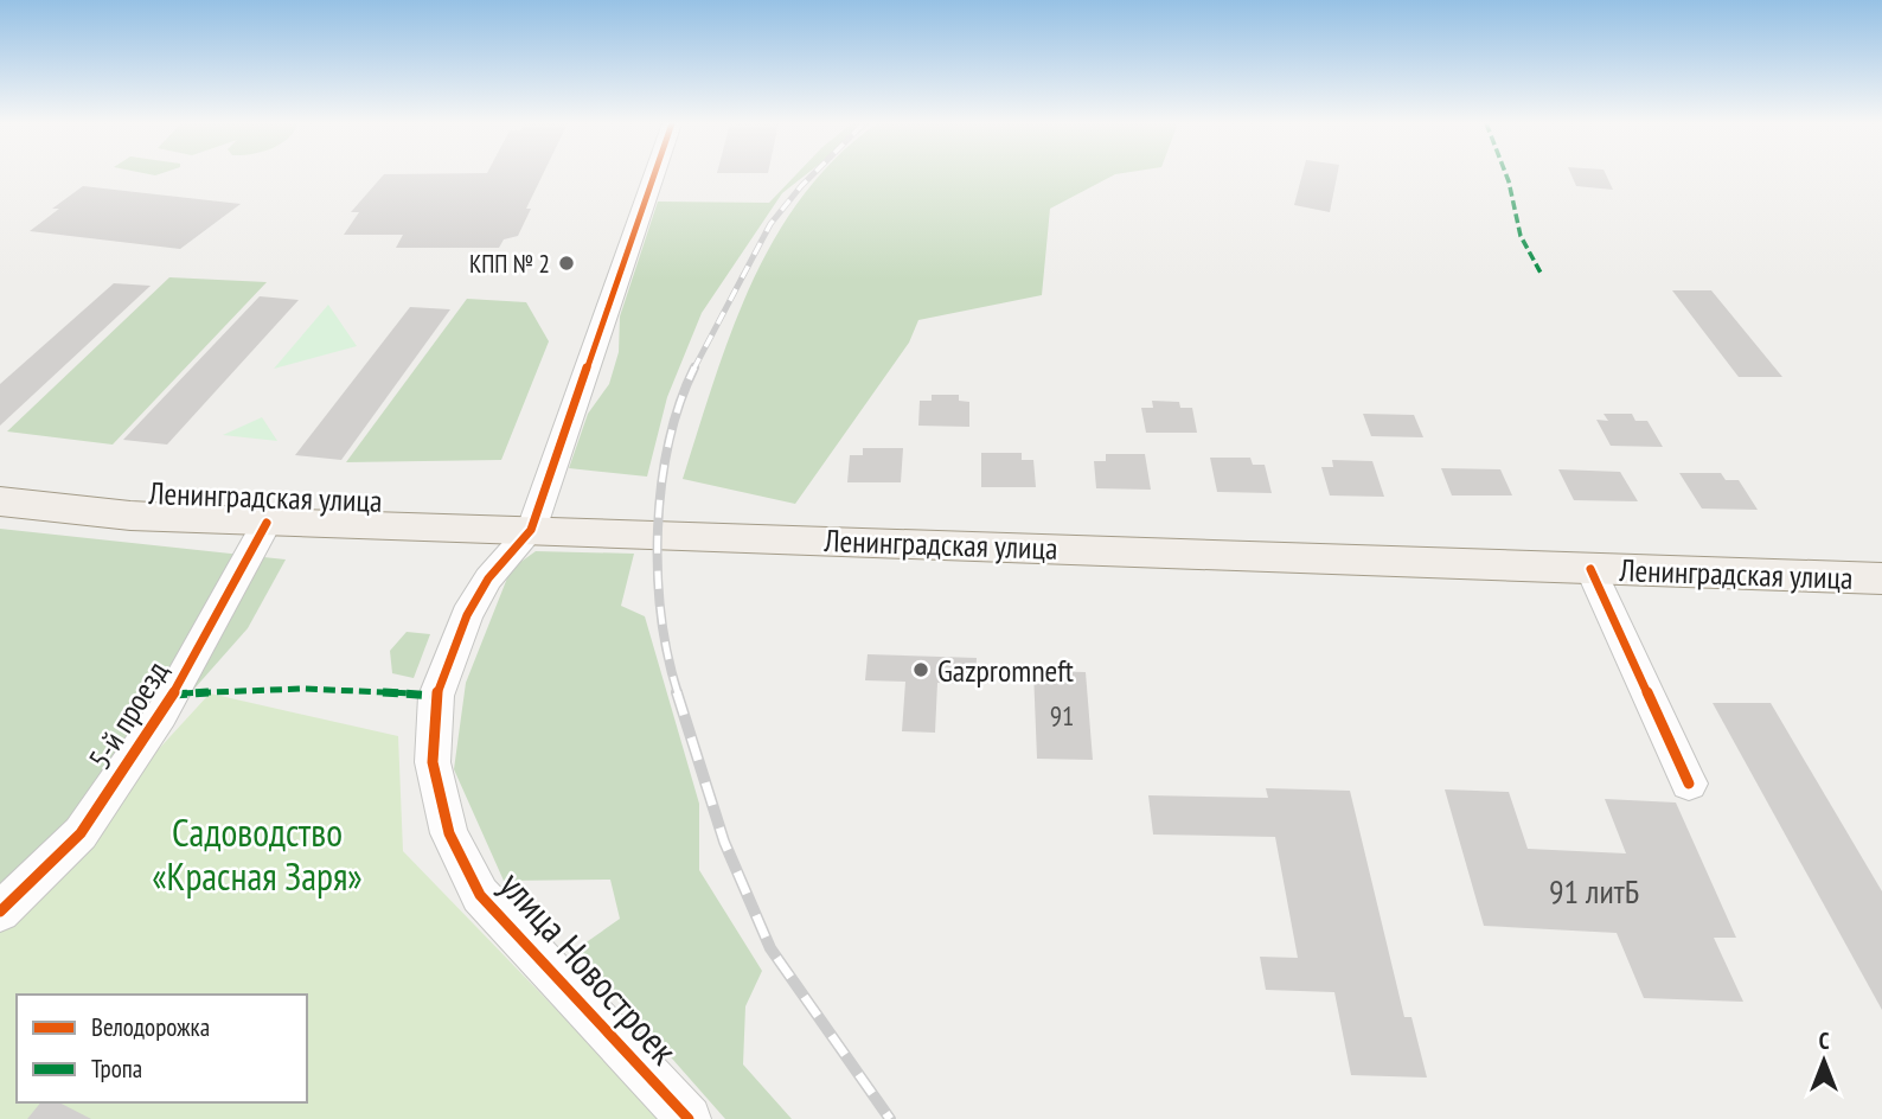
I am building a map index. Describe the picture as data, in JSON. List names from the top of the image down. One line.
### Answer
{"streets":{"main road":["Ленинградская улица"],"street":["5-й проезд","улица Новостроек"]},"crossings":[["Ленинградская улица","5-й проезд"],["Ленинградская улица","улица Новостроек"]],"parks":["Садоводство «Красная Заря»"],"places":["КПП № 2","Gazpromneft"],"house_numbers":["91","91 литБ"],"legend":["Велодорожка","Тропа"],"north":"top"}
